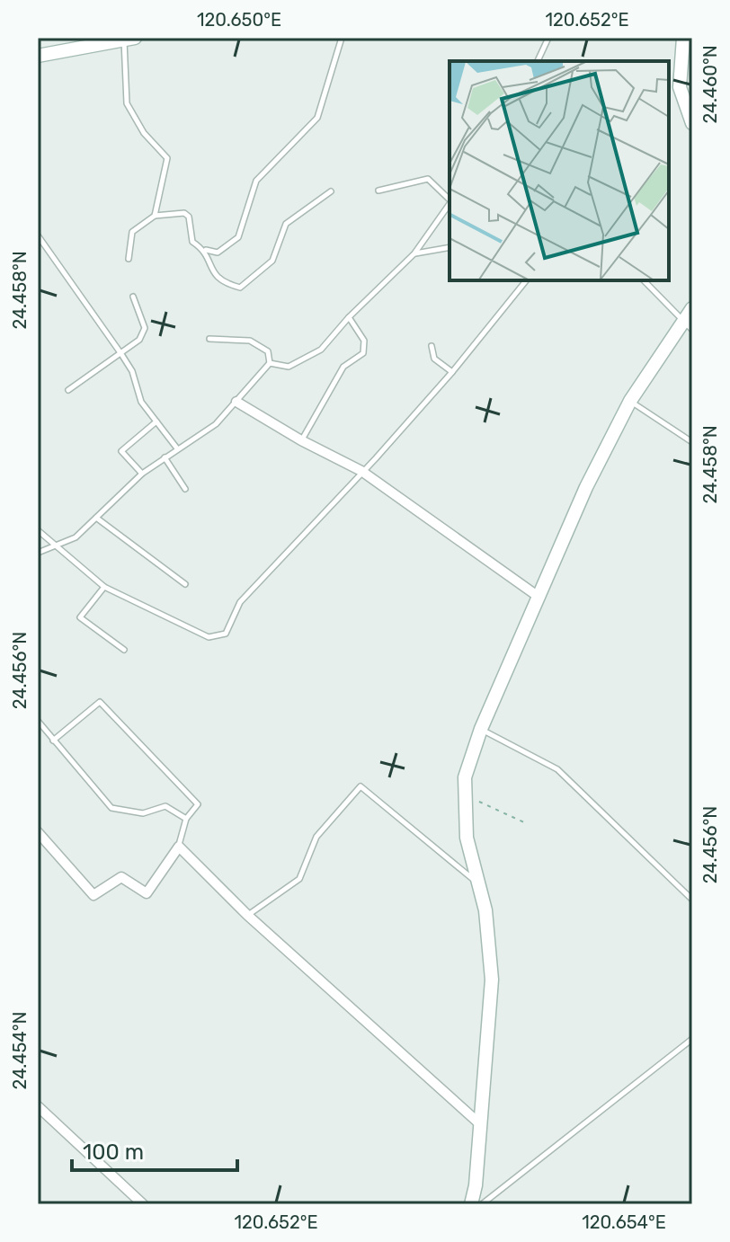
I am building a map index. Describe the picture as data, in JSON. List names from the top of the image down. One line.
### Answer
{"scale_bar":"100 m","coordinates":["120.650°E","120.652°E","24.460°N","24.458°N","24.456°N","24.454°N","120.654°E"]}
